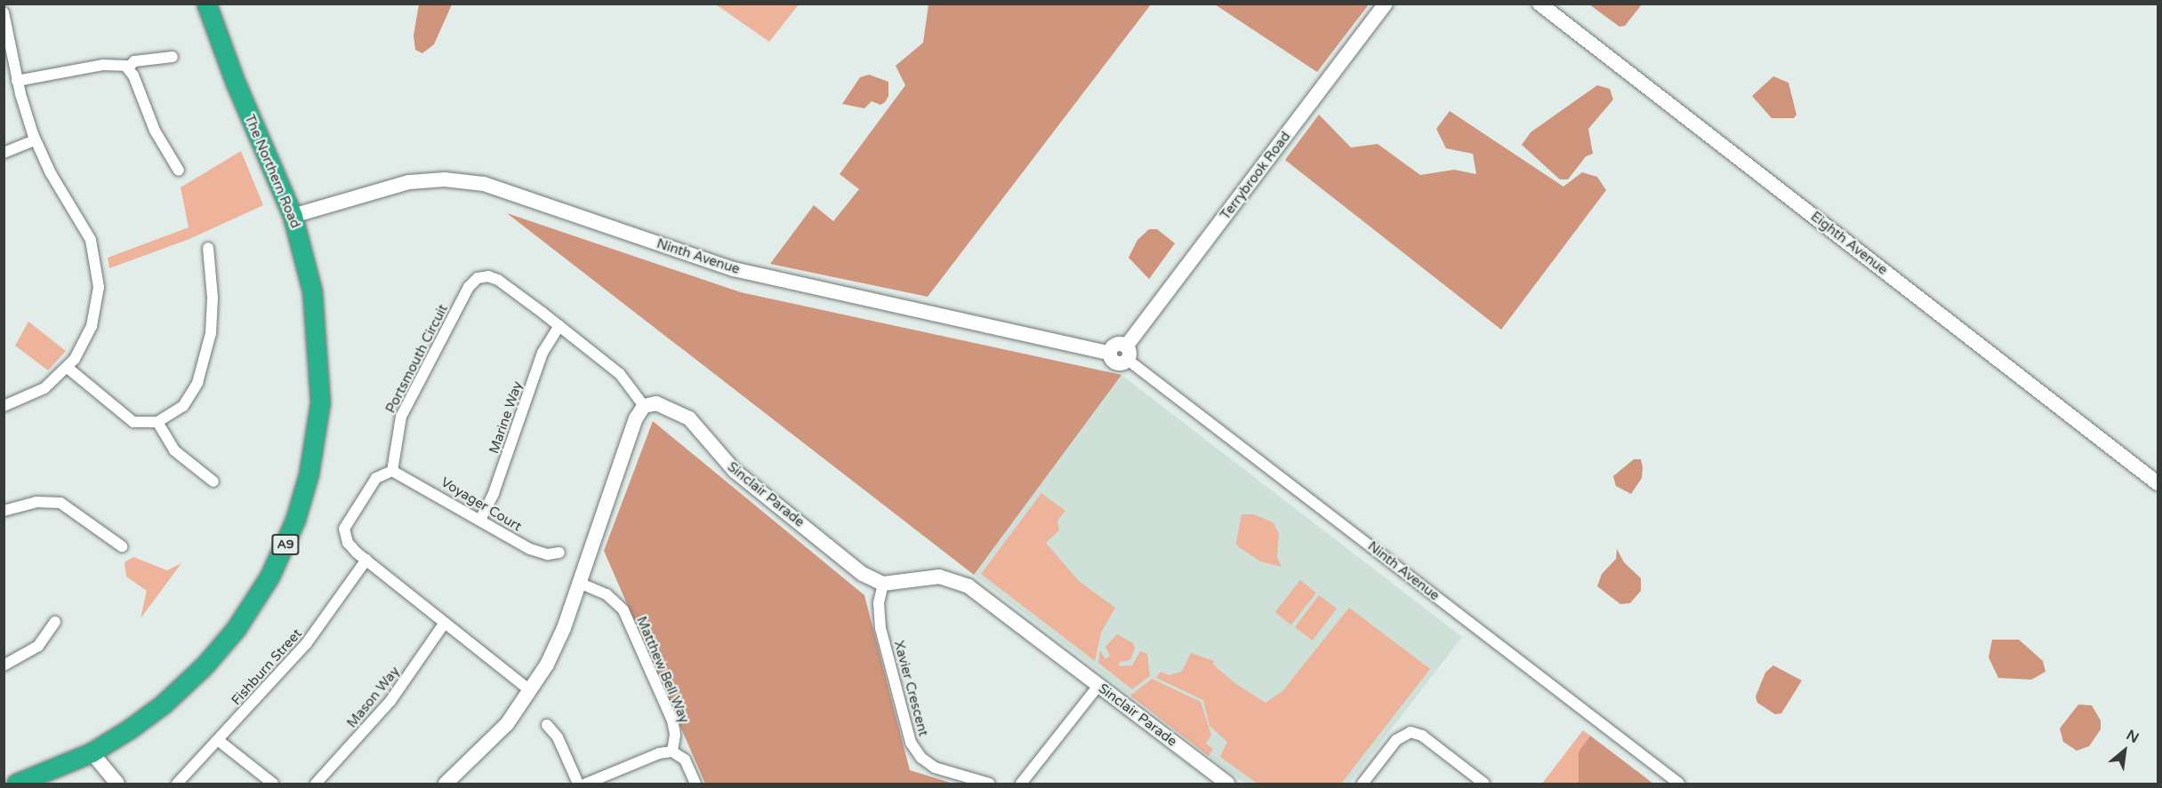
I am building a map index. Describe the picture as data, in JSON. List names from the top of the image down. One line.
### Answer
{"streets":{"highway":["The Northern Road","A9"],"main road":["Terrybrook Road","Eighth Avenue","Ninth Avenue","Sinclair Parade"],"street":["Portsmouth Circuit","Marine Way","Voyager Court","Fishburn Street","Matthew Bell Way","Xavier Crescent","Mason Way"]},"crossings":[["The Northern Road","Ninth Avenue"],["Terrybrook Road","Ninth Avenue"],["Portsmouth Circuit","Marine Way"],["Portsmouth Circuit","Sinclair Parade"],["Portsmouth Circuit","Voyager Court"],["Marine Way","Voyager Court"],["Sinclair Parade","Xavier Crescent"]],"north":"top right"}
